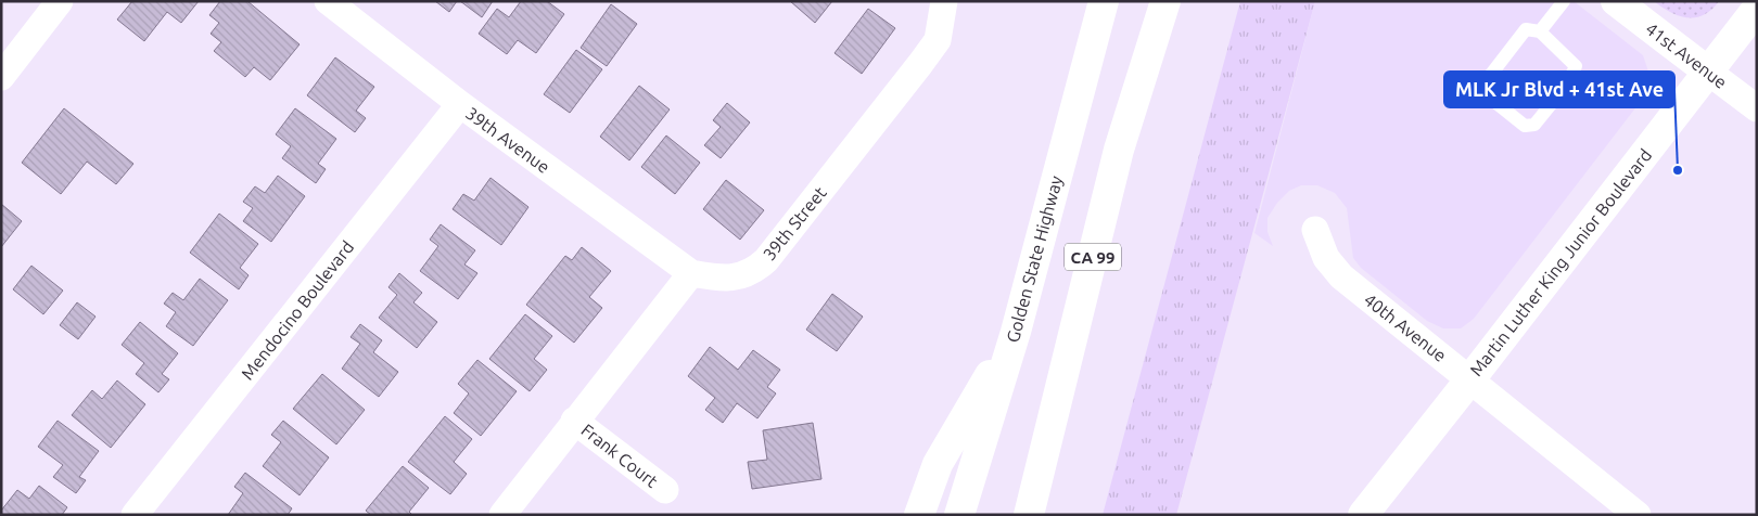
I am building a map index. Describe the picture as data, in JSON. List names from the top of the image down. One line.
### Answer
{"streets":{"main road":["41st Avenue","CA 99","Golden State Highway","Martin Luther King Junior Boulevard"],"street":["39th Avenue","39th Street","Mendocino Boulevard","40th Avenue","Frank Court"]},"crossings":[["41st Avenue","Martin Luther King Junior Boulevard"],["39th Avenue","39th Street"],["39th Avenue","Mendocino Boulevard"],["Martin Luther King Junior Boulevard","40th Avenue"]],"places":["MLK Jr Blvd + 41st Ave"]}
